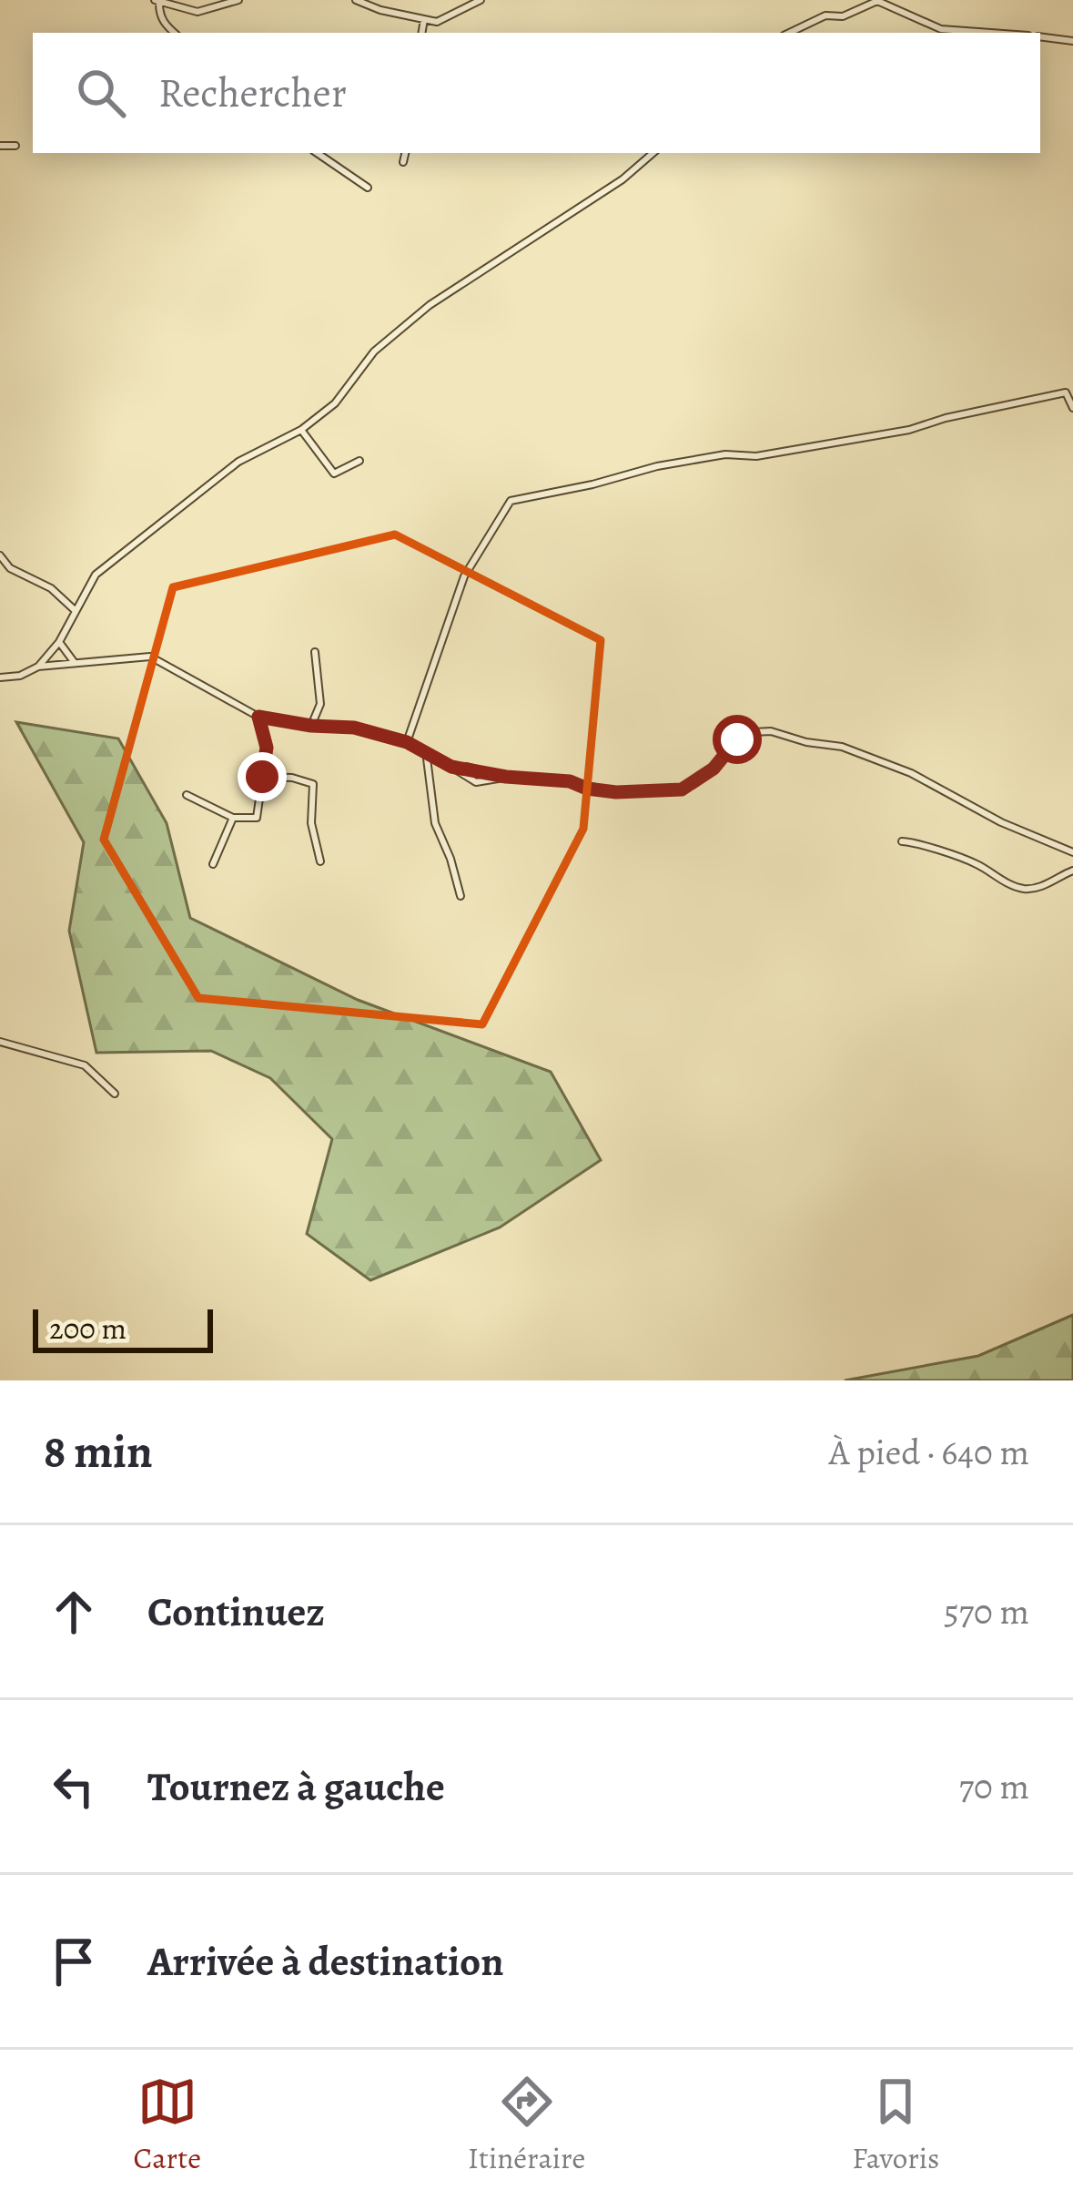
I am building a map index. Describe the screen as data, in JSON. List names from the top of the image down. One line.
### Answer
{"scale_bar":"200 m","page":{"search":"Rechercher","scale":"200 m","heading":["8 min","À pied · 640 m"],"list":[["Continuez","570 m"],["Tournez à gauche","70 m"],"Arrivée à destination"],"nav":["Carte","Itinéraire","Favoris"]}}
